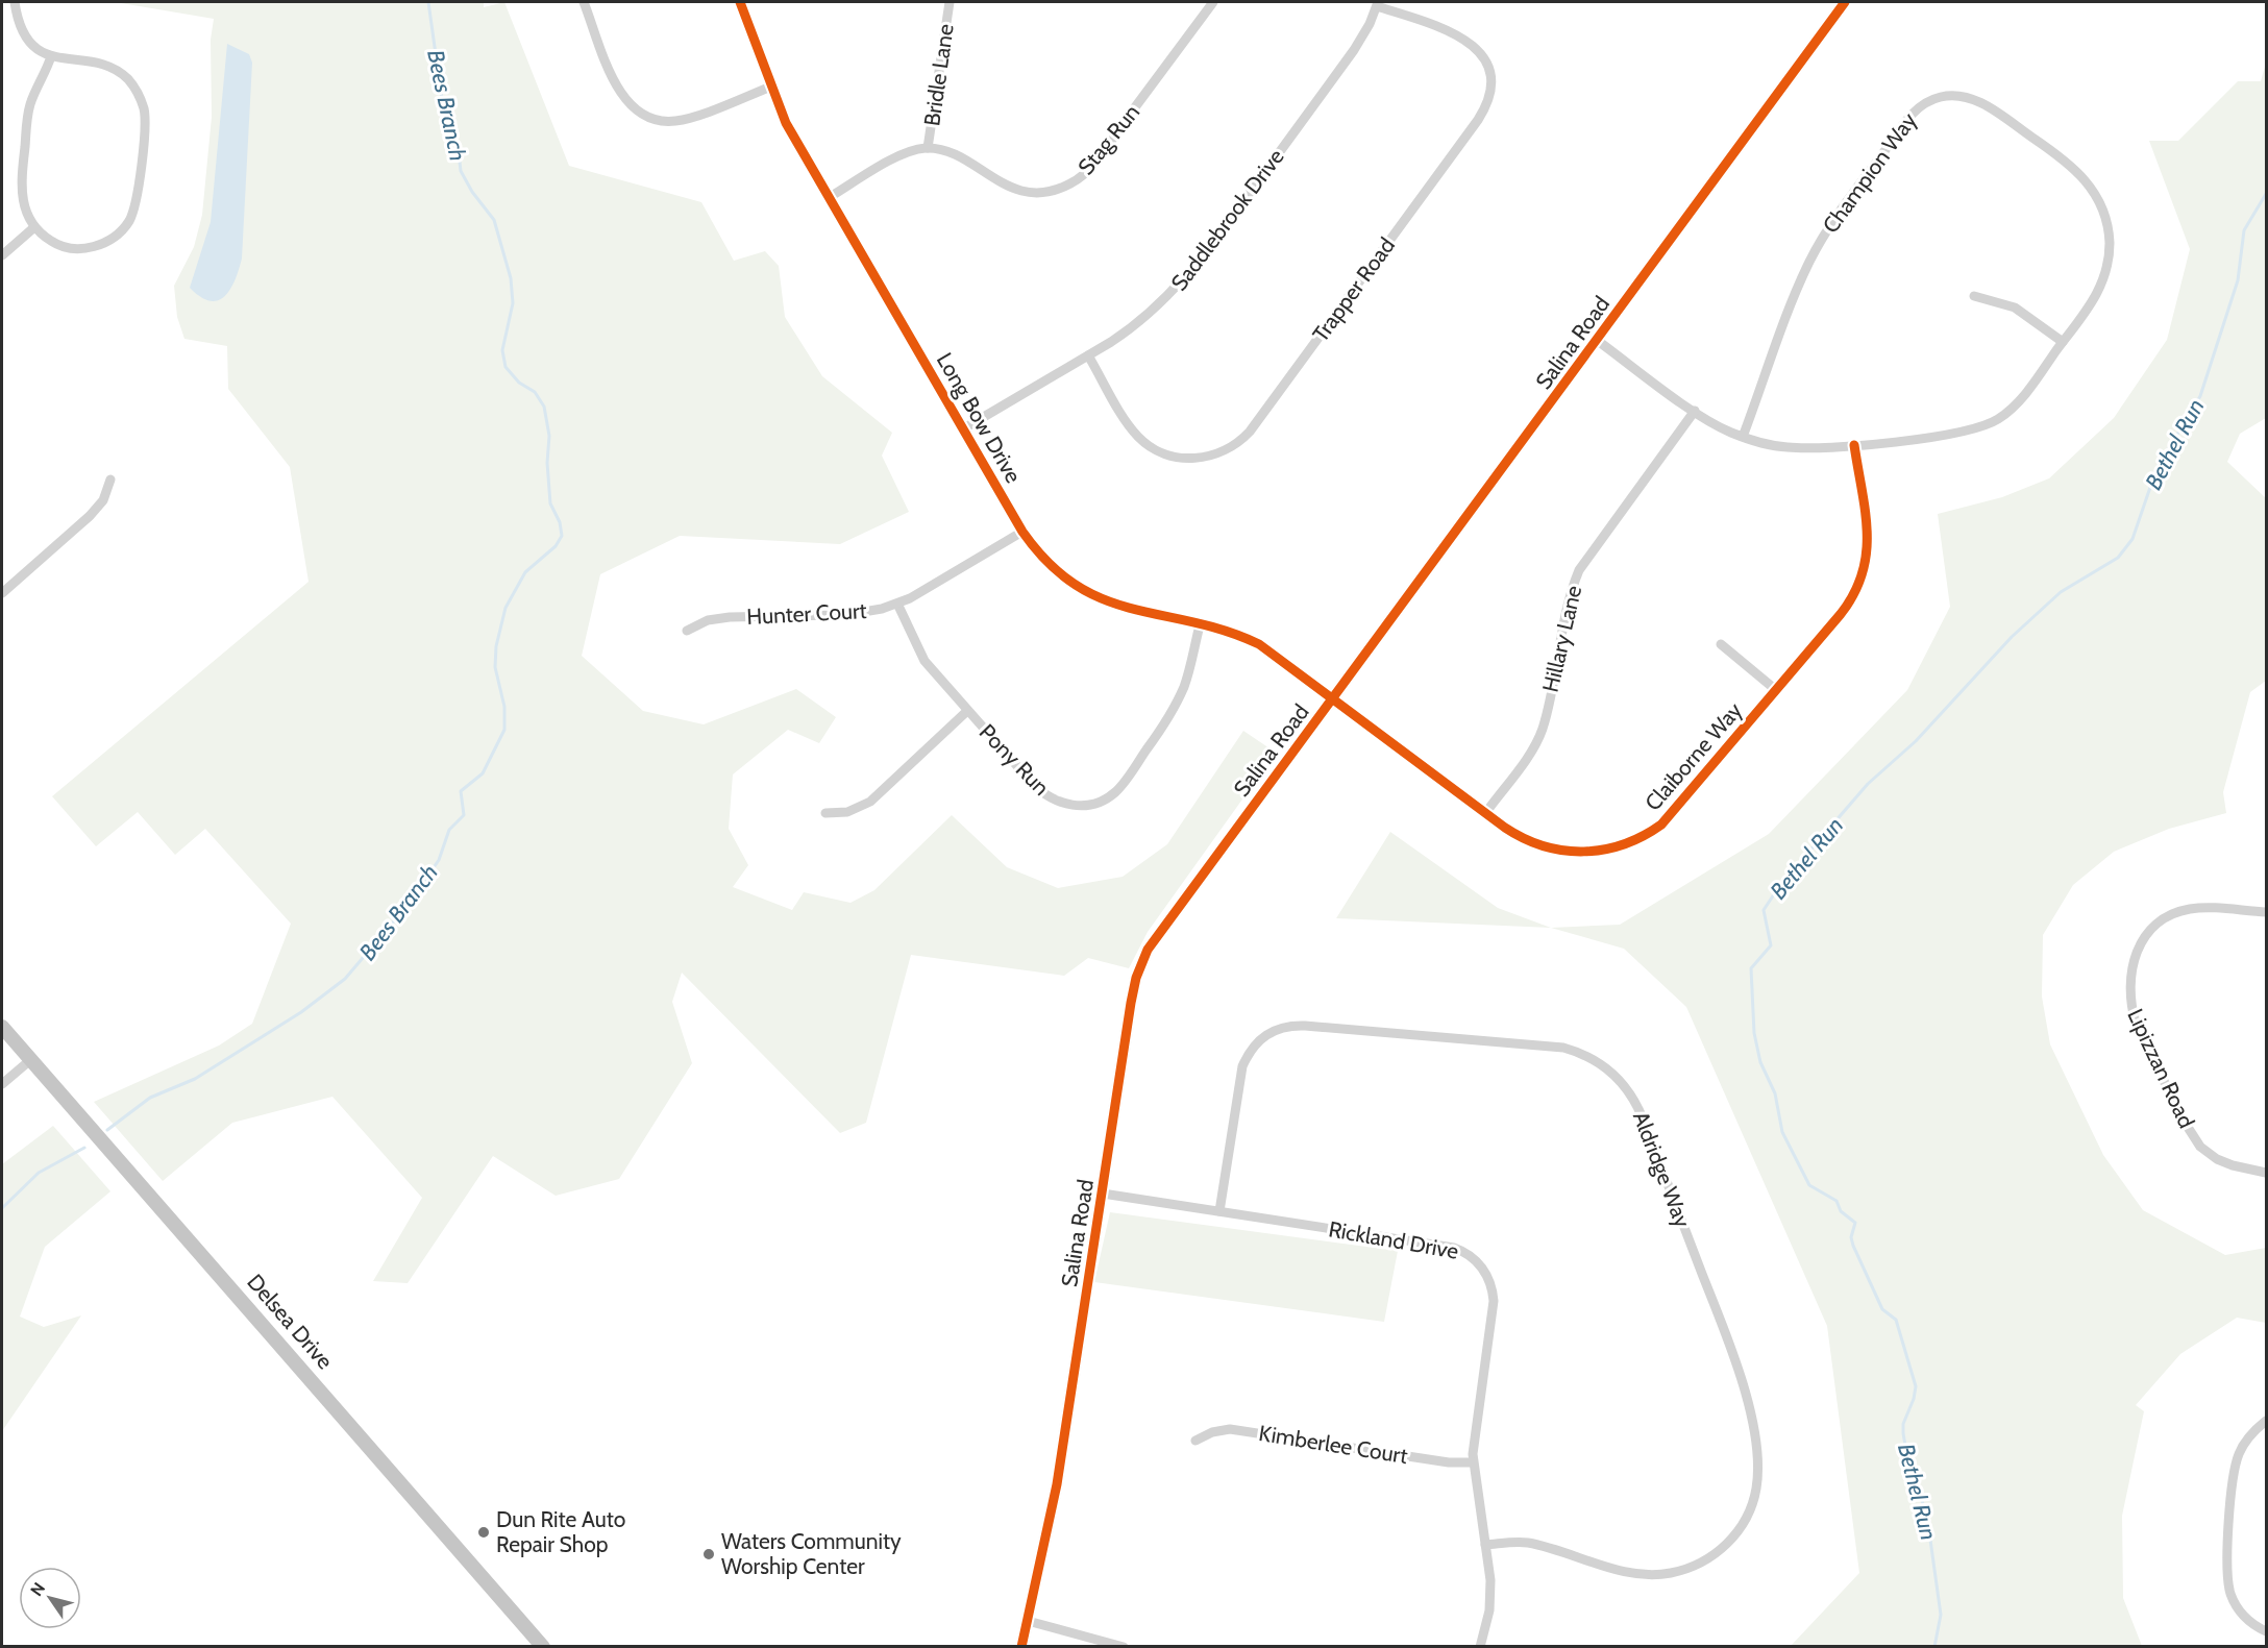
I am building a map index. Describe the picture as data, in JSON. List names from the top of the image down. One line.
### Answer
{"streets":{"main road":["Delsea Drive"],"street":["Bridle Lane","Stag Run","Champion Way","Saddlebrook Drive","Trapper Road","Salina Road","Long Bow Drive","Hunter Court","Hillary Lane","Claiborne Way","Pony Run","Lipizzan Road","Aldridge Way","Rickland Drive","Kimberlee Court"]},"crossings":[["Bridle Lane","Stag Run"],["Champion Way","Salina Road"],["Champion Way","Hillary Lane"],["Champion Way","Claiborne Way"],["Saddlebrook Drive","Trapper Road"],["Saddlebrook Drive","Long Bow Drive"],["Salina Road","Long Bow Drive"],["Salina Road","Claiborne Way"],["Salina Road","Rickland Drive"],["Long Bow Drive","Hunter Court"],["Long Bow Drive","Claiborne Way"],["Long Bow Drive","Pony Run"],["Hunter Court","Pony Run"],["Hillary Lane","Claiborne Way"],["Aldridge Way","Rickland Drive"],["Rickland Drive","Kimberlee Court"]],"water":["Bees Branch","Bethel Run"],"places":["Dun Rite Auto Repair Shop","Waters Community Worship Center"],"north":"top left"}
